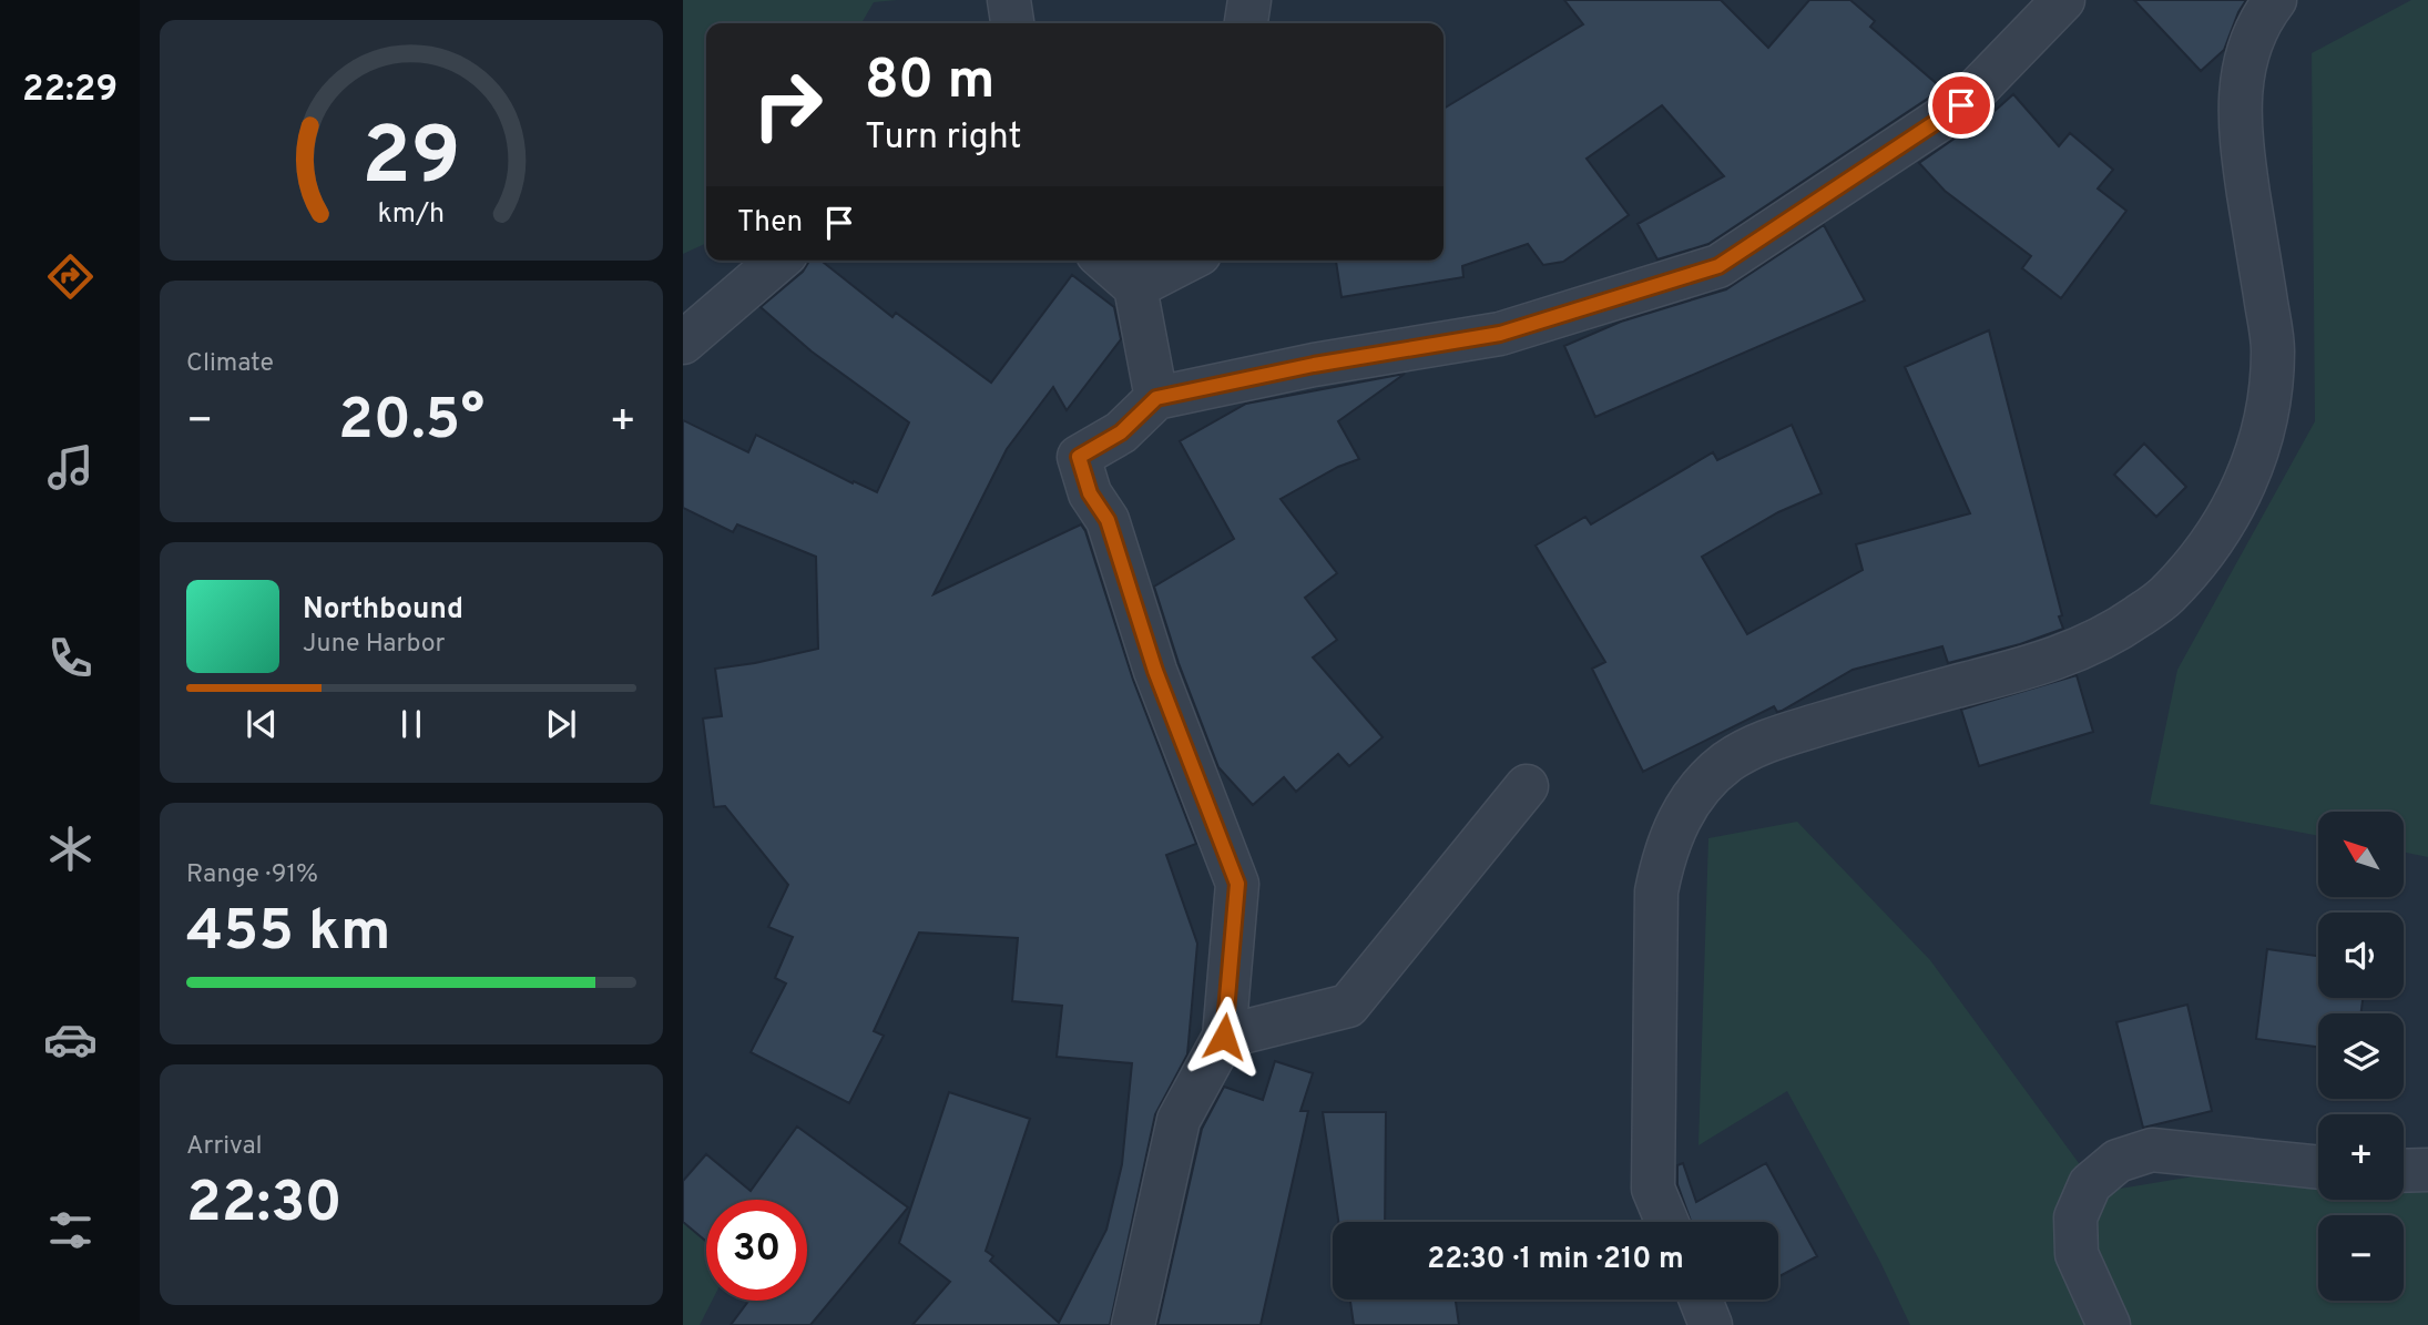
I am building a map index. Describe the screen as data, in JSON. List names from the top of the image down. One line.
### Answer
{"north":"top left","page":{"tabs":"22:29","turn":["80 m","Turn right"],"then":"Then","tile":["Climate",["Range · 91%","455 km"],["Arrival","22:30"]],"heat":["−","20.5°","+"],"song":["Northbound","June Harbor"],"map_buttons":["+","−"],"limit":"30","trip":"22:30 · 1 min · 210 m","gauge":["29","km/h"]}}
